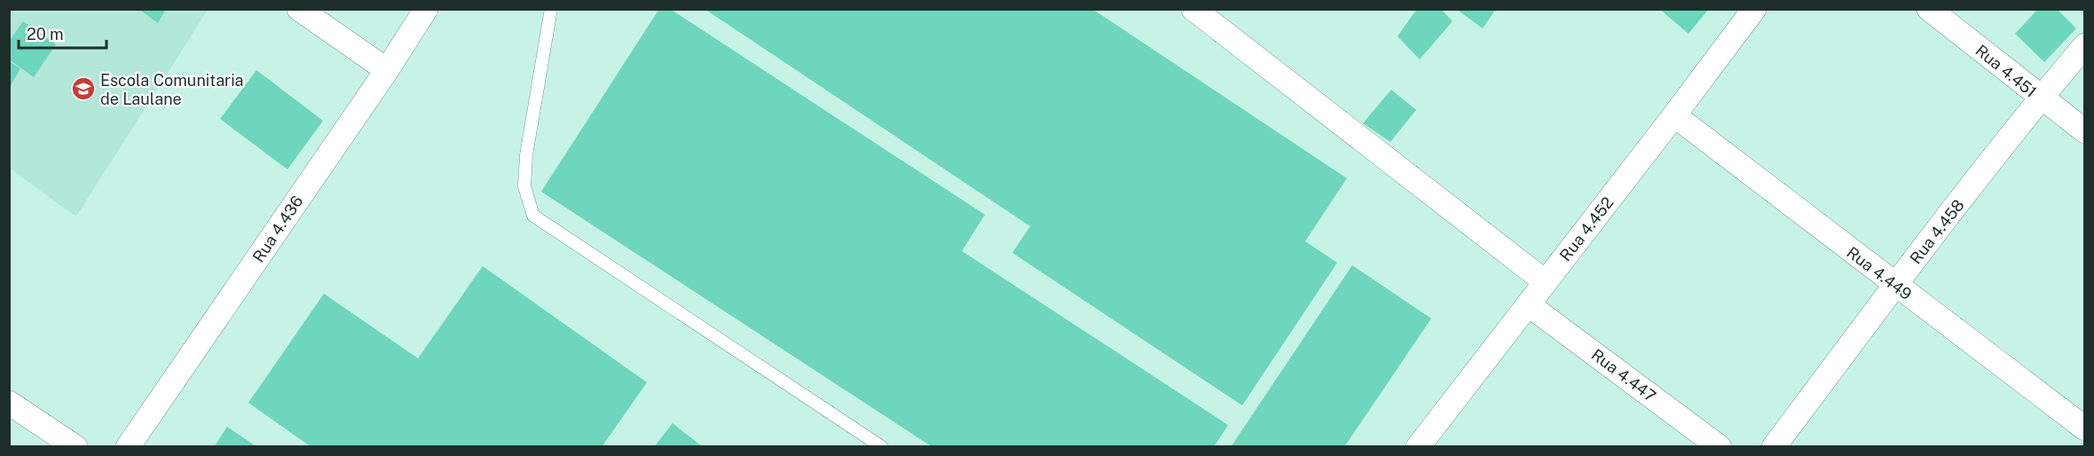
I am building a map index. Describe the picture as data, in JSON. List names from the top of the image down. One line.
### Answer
{"streets":{"street":["Rua 4.451","Rua 4.436","Rua 4.452","Rua 4.458","Rua 4.449","Rua 4.447"]},"crossings":[["Rua 4.451","Rua 4.458"],["Rua 4.452","Rua 4.449"],["Rua 4.452","Rua 4.447"],["Rua 4.458","Rua 4.449"]],"places":{"school or university":["Escola Comunitaria de Laulane"]},"scale_bar":"20 m"}
